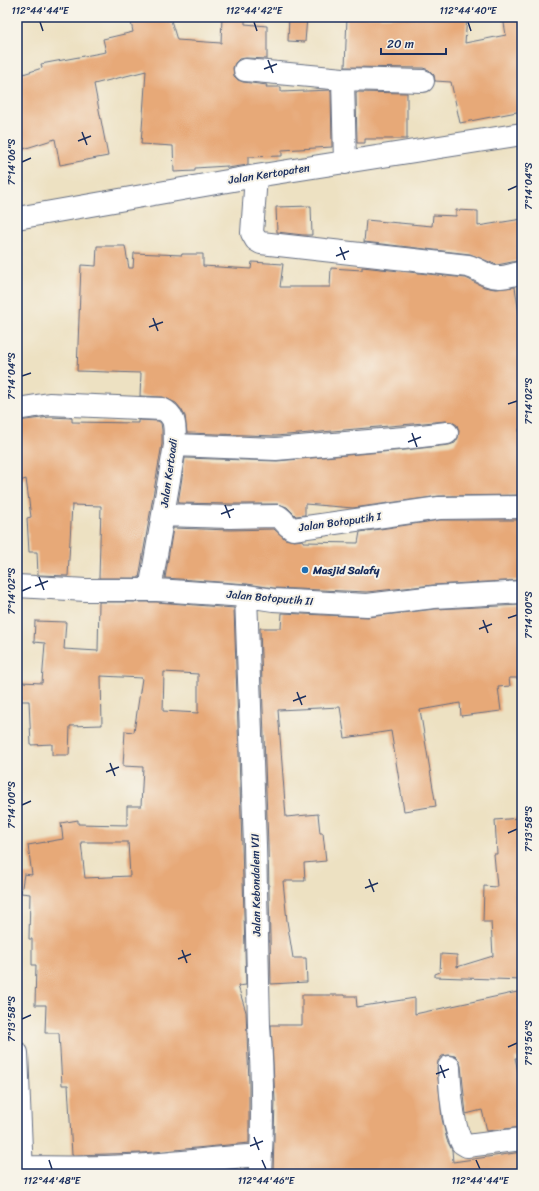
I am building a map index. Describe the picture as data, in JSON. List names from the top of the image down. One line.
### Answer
{"streets":{"street":["Jalan Kertopaten","Jalan Kertoadi","Jalan Botoputih I","Jalan Botoputih II","Jalan Kebondalem VII"]},"crossings":[["Jalan Kertoadi","Jalan Botoputih I"],["Jalan Kertoadi","Jalan Botoputih II"],["Jalan Botoputih II","Jalan Kebondalem VII"]],"places":["Masjid Salafy"],"scale_bar":"20 m","coordinates":["112°44'44\"E","112°44'42\"E","112°44'40\"E","7°14'06\"S","7°14'04\"S","7°14'02\"S","7°14'00\"S","7°13'58\"S","7°13'56\"S","112°44'48\"E","112°44'46\"E"]}
